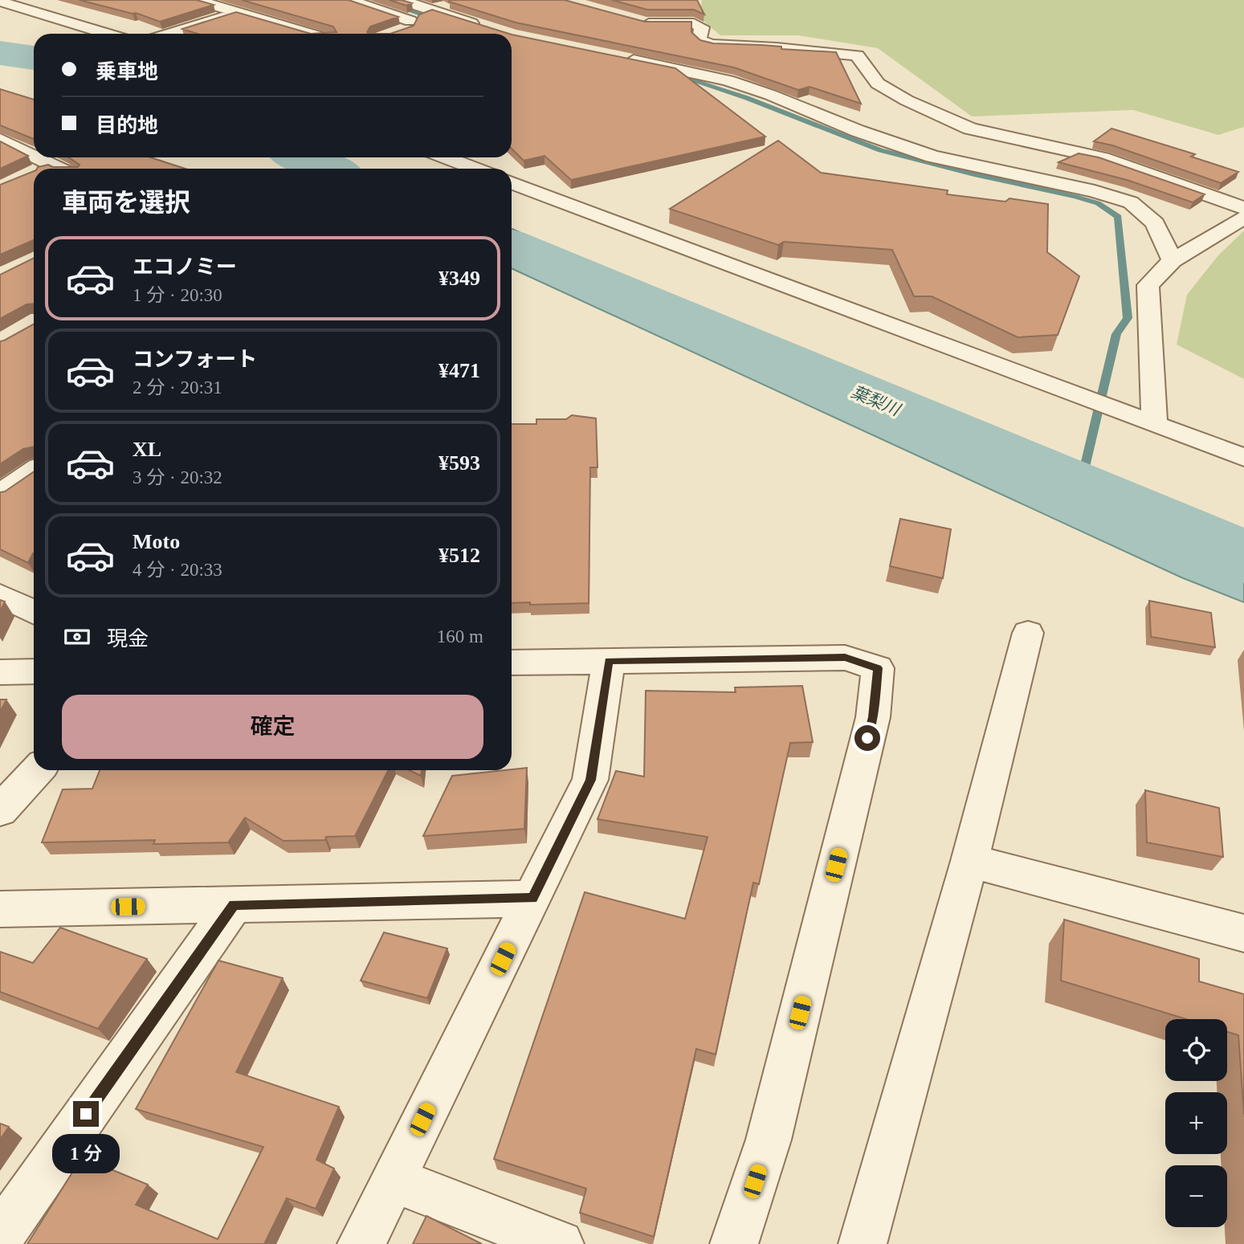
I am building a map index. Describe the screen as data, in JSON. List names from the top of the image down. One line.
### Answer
{"water":["葉梨川"],"page":{"banner":["乗車地","目的地"],"heading":"車両を選択","list":[{"name":"エコノミー","note":"1 分 · 20:30","value":"¥349"},{"name":"コンフォート","note":"2 分 · 20:31","value":"¥471"},{"name":"XL","note":"3 分 · 20:32","value":"¥593"},{"name":"Moto","note":"4 分 · 20:33","value":"¥512"}],"pay":["現金","160 m"],"buttons":"確定","map_buttons":["+","−"],"bubble":"1 分"}}
